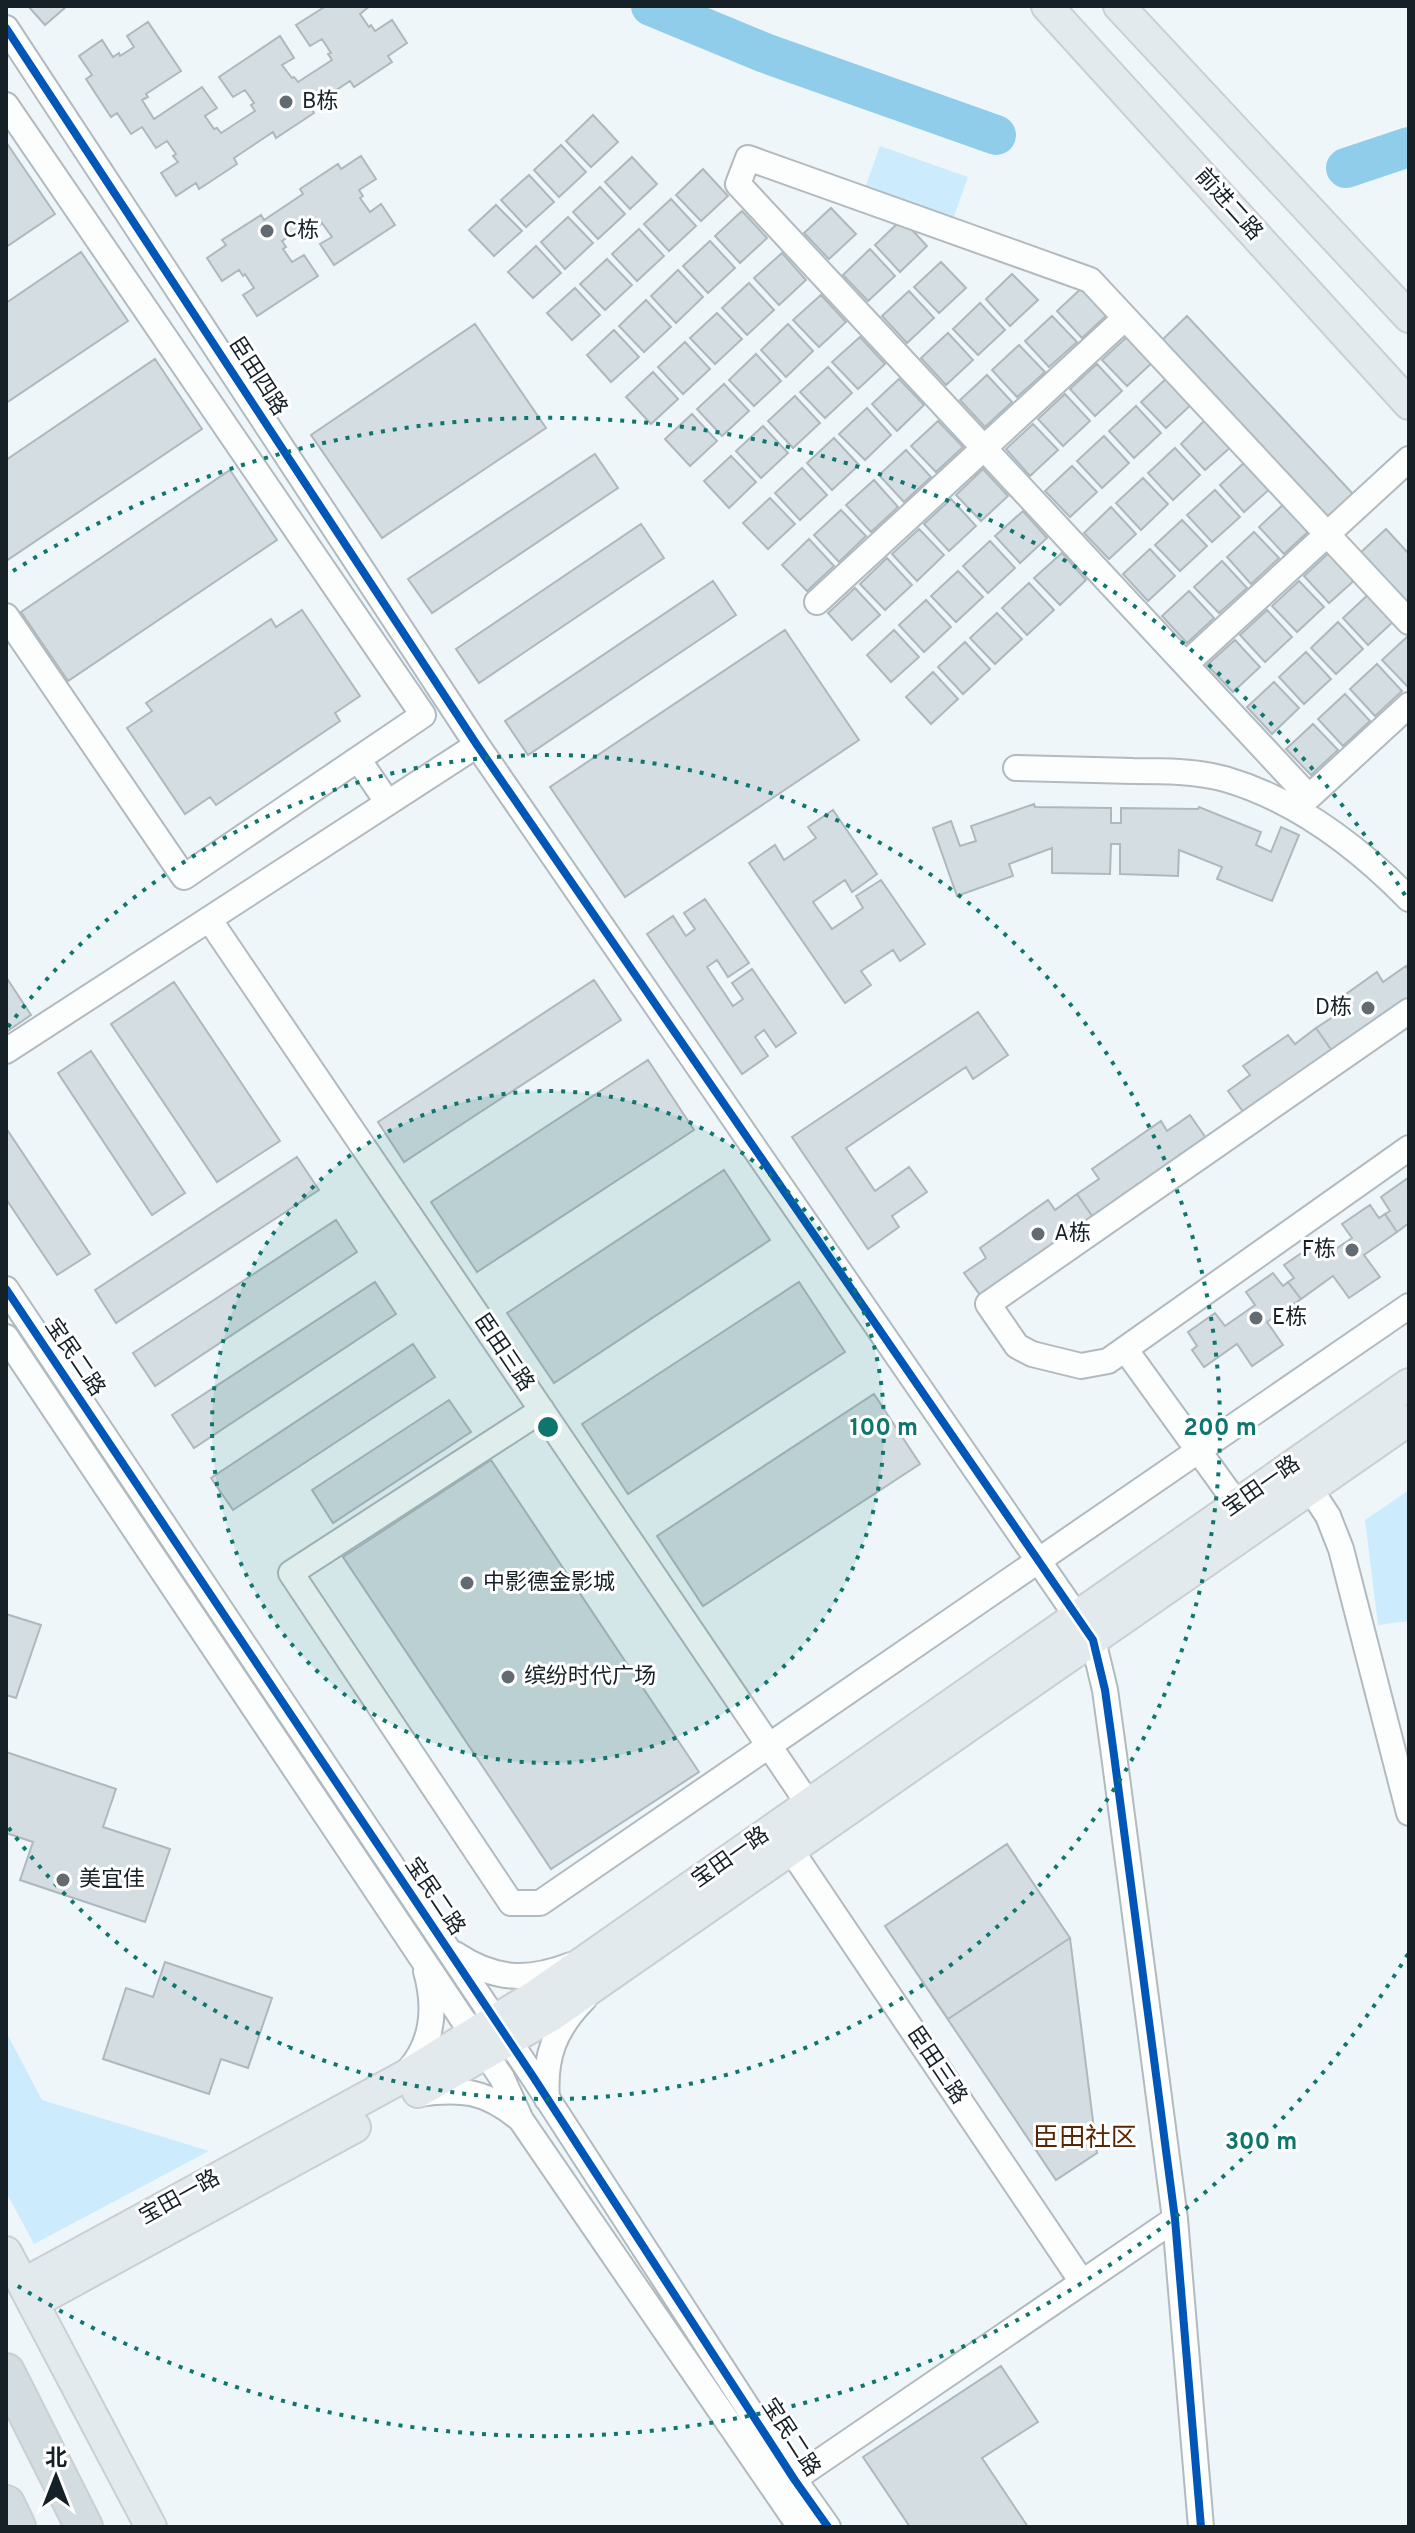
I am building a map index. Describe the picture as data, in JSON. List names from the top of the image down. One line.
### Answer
{"streets":{"main road":["前进二路","宝田一路"],"street":["臣田四路","臣田三路","宝民二路"]},"crossings":[["臣田四路","宝田一路"],["臣田三路","宝田一路"],["宝民二路","宝田一路"]],"districts":["臣田社区"],"places":["B栋","C栋","D栋","A栋","F栋","E栋","中影德金影城","缤纷时代广场","美宜佳"],"north":"top","rings":["100 m","200 m","300 m"]}
